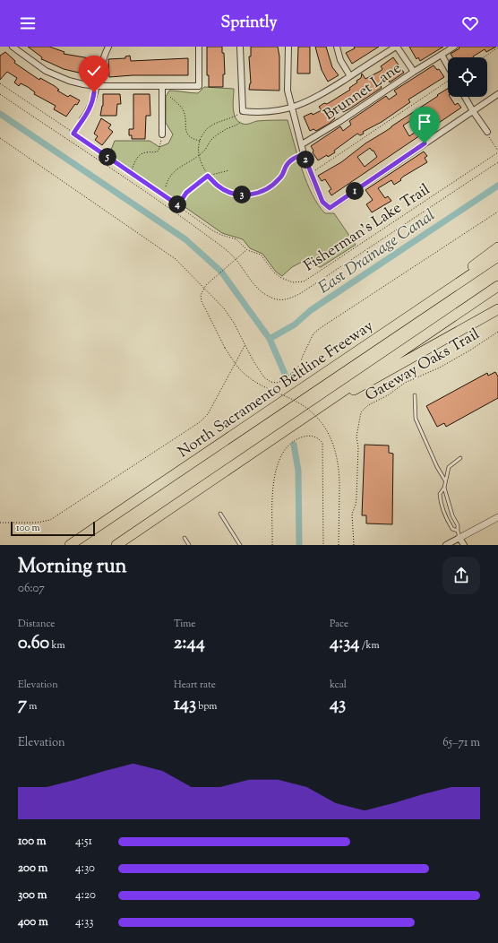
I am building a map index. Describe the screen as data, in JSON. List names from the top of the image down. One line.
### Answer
{"streets":{"highway":["North Sacramento Beltline Freeway"],"street":["Brunnet Lane"],"path":["Fisherman’s Lake Trail","Gateway Oaks Trail"]},"water":["East Drainage Canal"],"scale_bar":"100 m","page":{"header":"Sprintly","pins":["5","2","1","3","4"],"scale":"100 m","heading":["Morning run","06:07"],"stats":[["Distance","0.60 km"],["Time","2:44"],["Pace","4:34 /km"],["Elevation","7 m"],["Heart rate","143 bpm"],["kcal","43"]],"chart":["Elevation","65–71 m"],"list":[{"name":"100 m","note":"4:51"},{"name":"200 m","note":"4:30"},{"name":"300 m","note":"4:20"},{"name":"400 m","note":"4:33"}]}}
